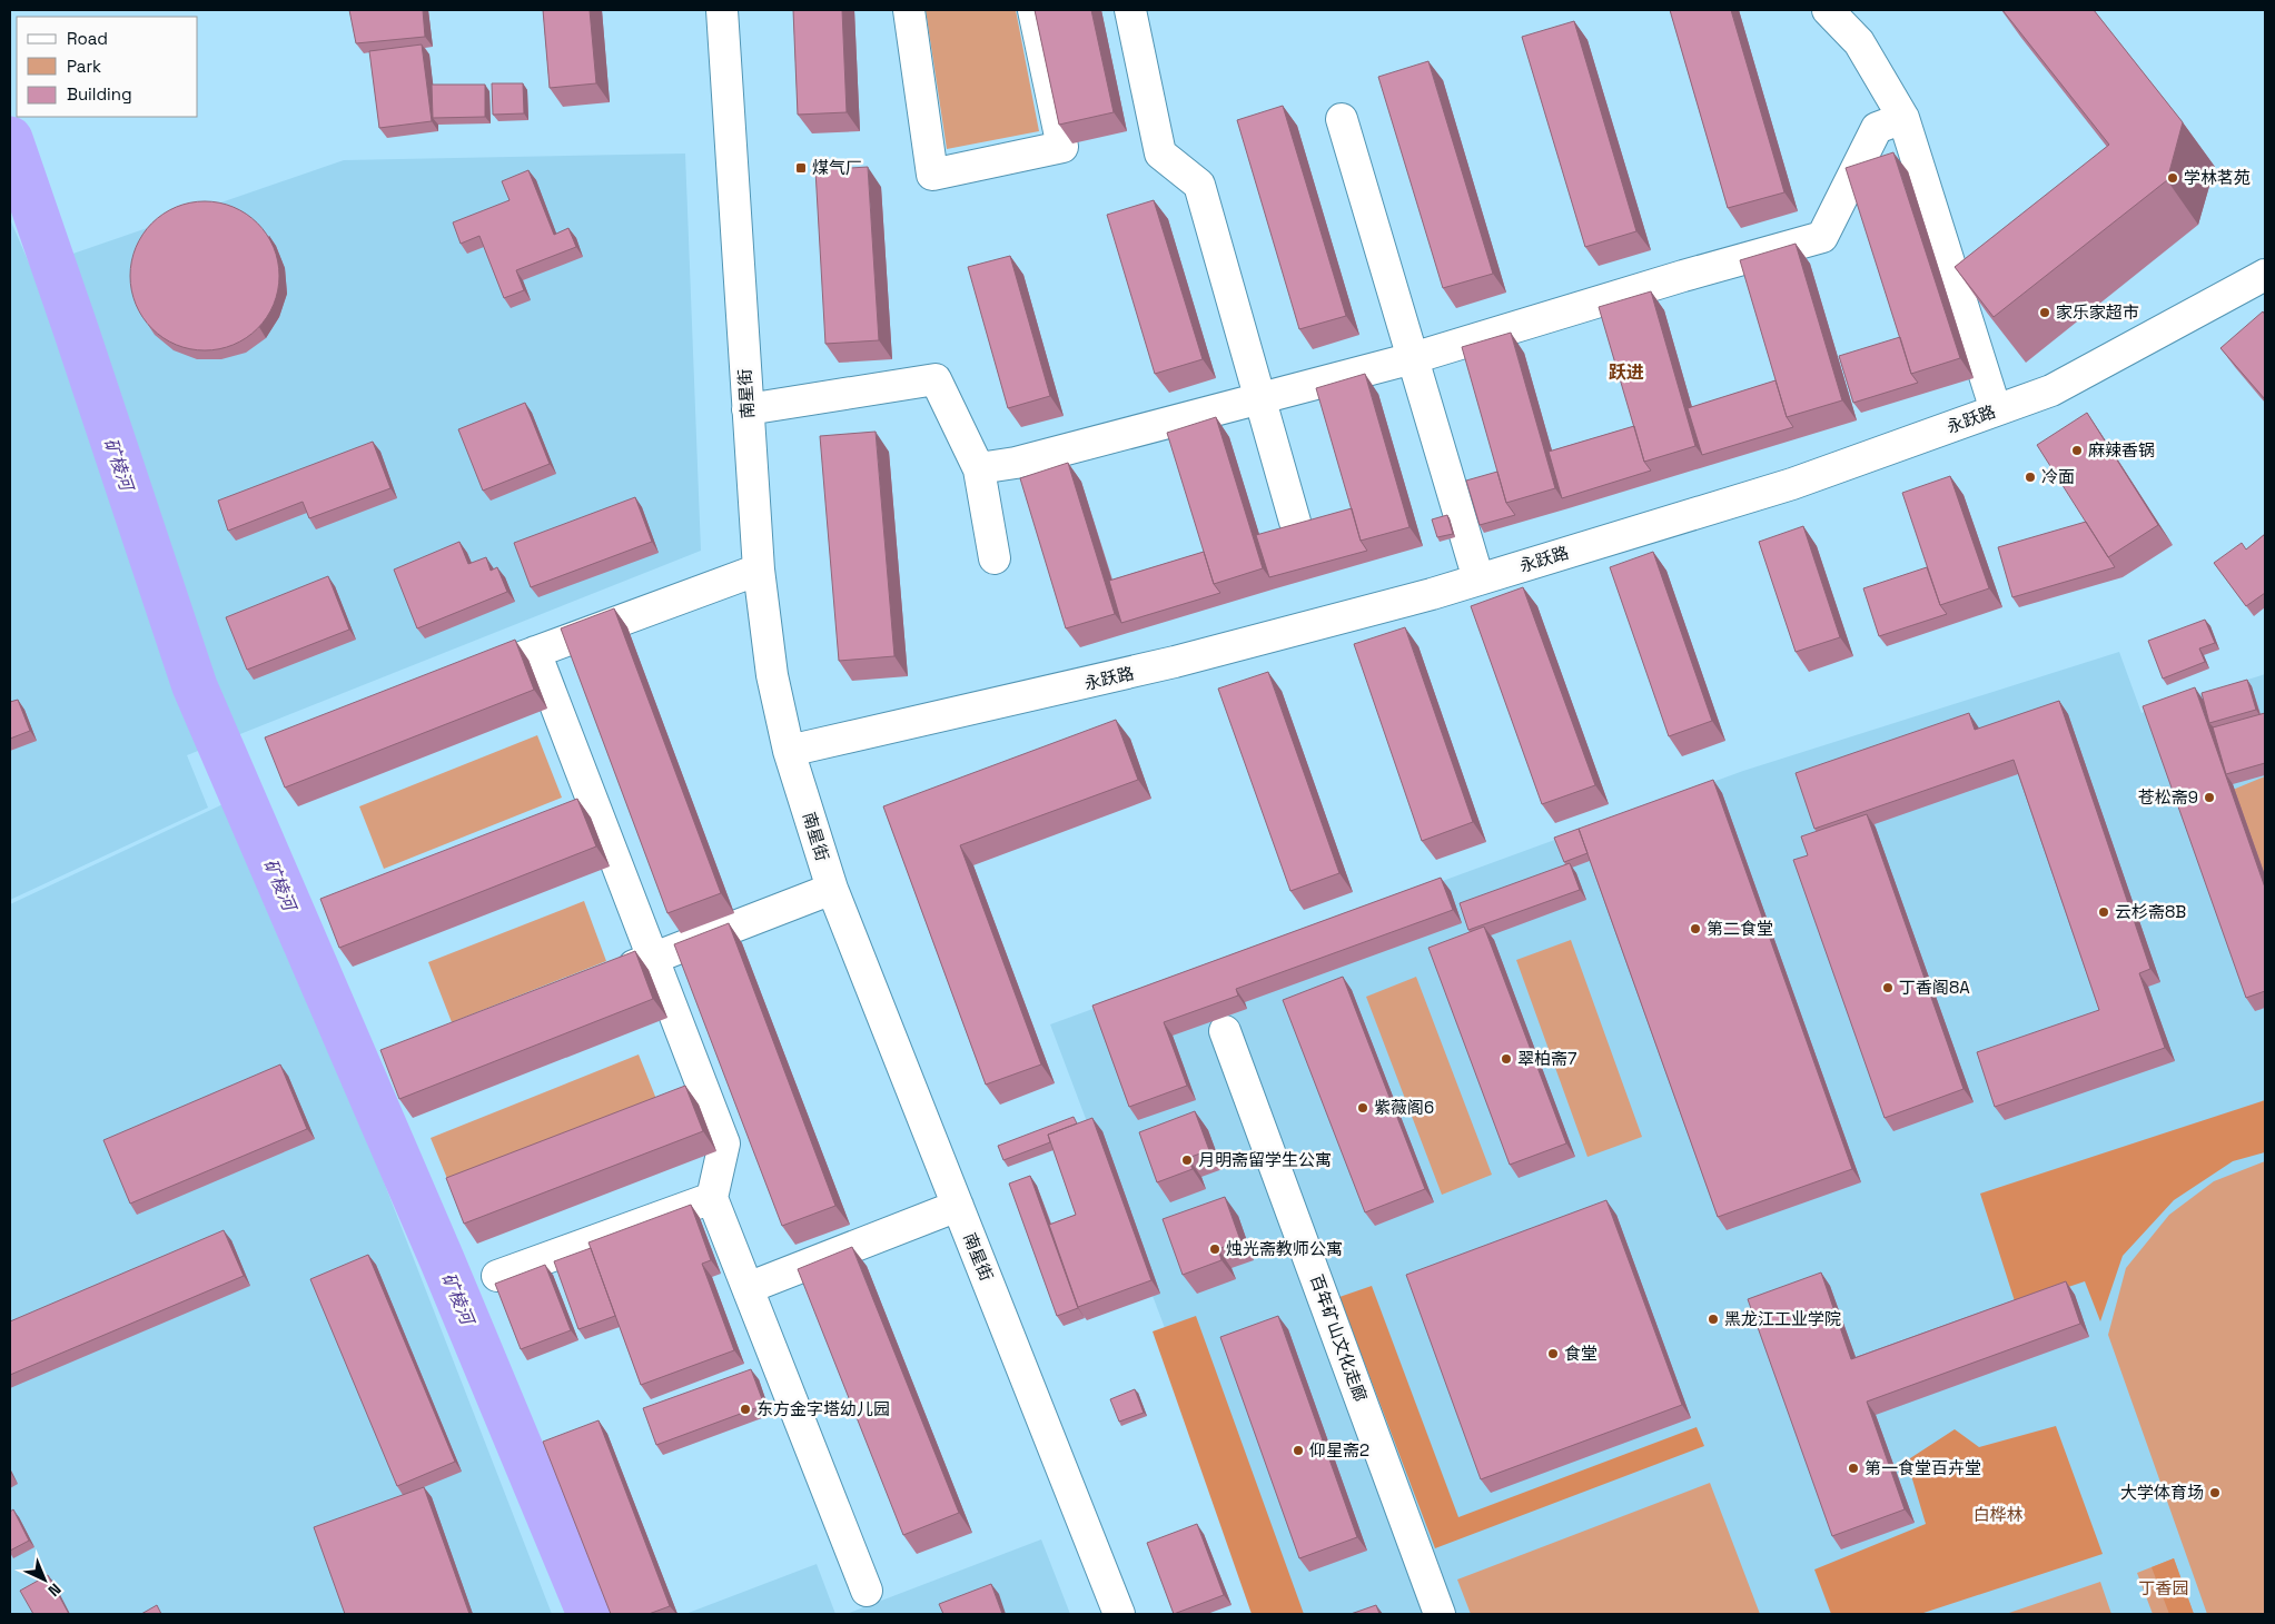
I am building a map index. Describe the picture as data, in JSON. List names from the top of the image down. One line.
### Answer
{"streets":{"street":["南星街","永跃路","百年矿山文化走廊"]},"crossings":[["南星街","永跃路"]],"districts":["跃进"],"water":["矿棱河"],"parks":["白桦林","丁香园"],"places":{"transit":["煤气厂"],"other":["学林茗苑","家乐家超市","麻辣香锅","冷面","苍松斋9","云杉斋8B","第二食堂","丁香阁8A","翠柏斋7","紫薇阁6","月明斋留学生公寓","烛光斋教师公寓","黑龙江工业学院","食堂","东方金字塔幼儿园","仰星斋2","第一食堂百卉堂","大学体育场"]},"legend":["Road","Park","Building"],"north":"bottom right"}
